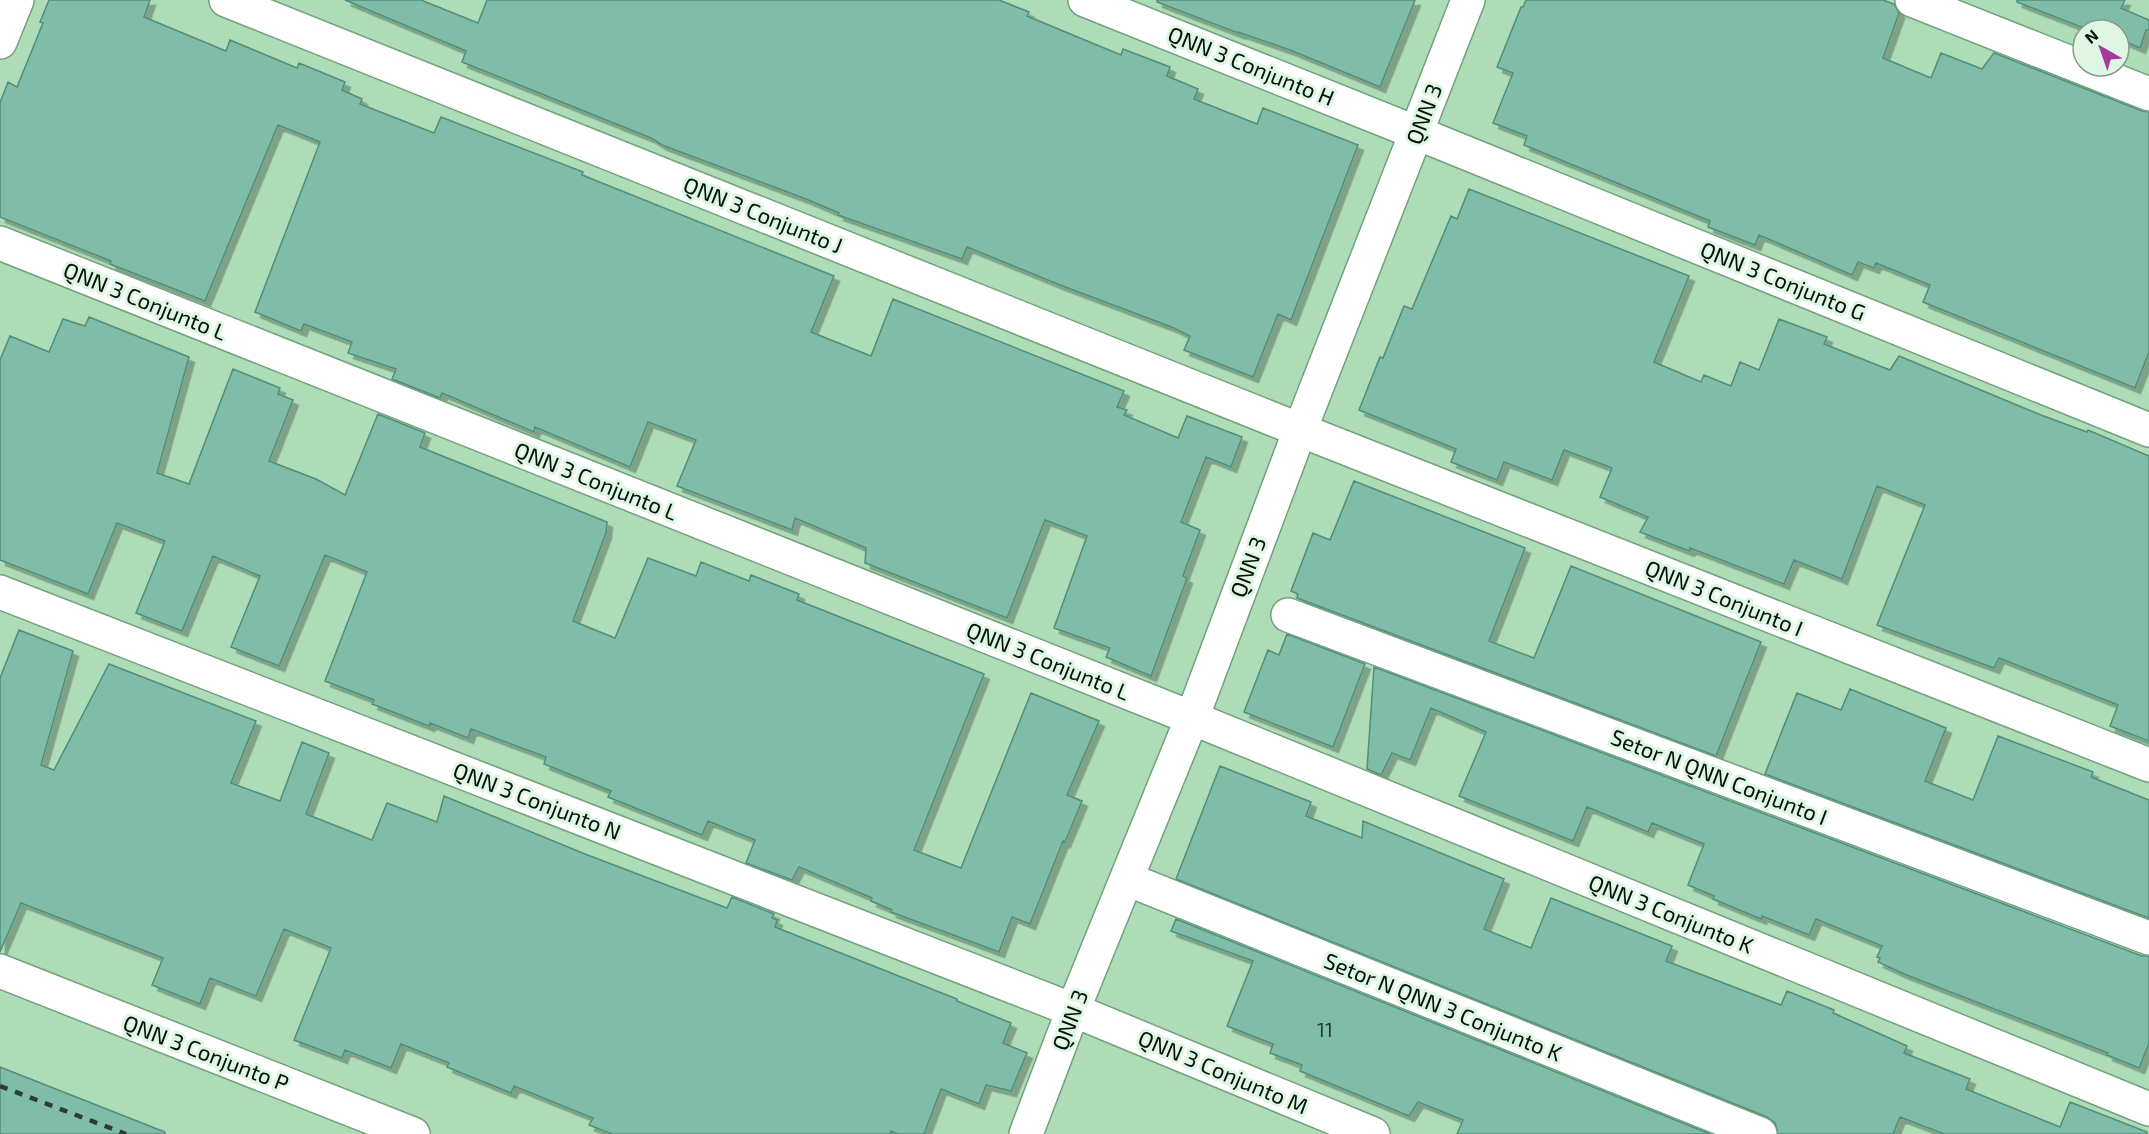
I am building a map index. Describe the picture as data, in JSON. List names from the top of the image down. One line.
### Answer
{"streets":{"street":["QNN 3 Conjunto H","QNN 3","QNN 3 Conjunto J","QNN 3 Conjunto G","QNN 3 Conjunto L","QNN 3 Conjunto I","Setor N QNN Conjunto I","QNN 3 Conjunto N","QNN 3 Conjunto K","Setor N QNN 3 Conjunto K","QNN 3 Conjunto P","QNN 3 Conjunto M"]},"crossings":[["QNN 3 Conjunto H","QNN 3"],["QNN 3 Conjunto H","QNN 3 Conjunto G"],["QNN 3","QNN 3 Conjunto J"],["QNN 3","QNN 3 Conjunto G"],["QNN 3","QNN 3 Conjunto L"],["QNN 3","QNN 3 Conjunto I"],["QNN 3","QNN 3 Conjunto N"],["QNN 3","QNN 3 Conjunto K"],["QNN 3","Setor N QNN 3 Conjunto K"],["QNN 3","QNN 3 Conjunto M"],["QNN 3 Conjunto J","QNN 3 Conjunto I"],["QNN 3 Conjunto L","QNN 3 Conjunto K"],["QNN 3 Conjunto N","QNN 3 Conjunto M"]],"house_numbers":["11"],"north":"top left"}
